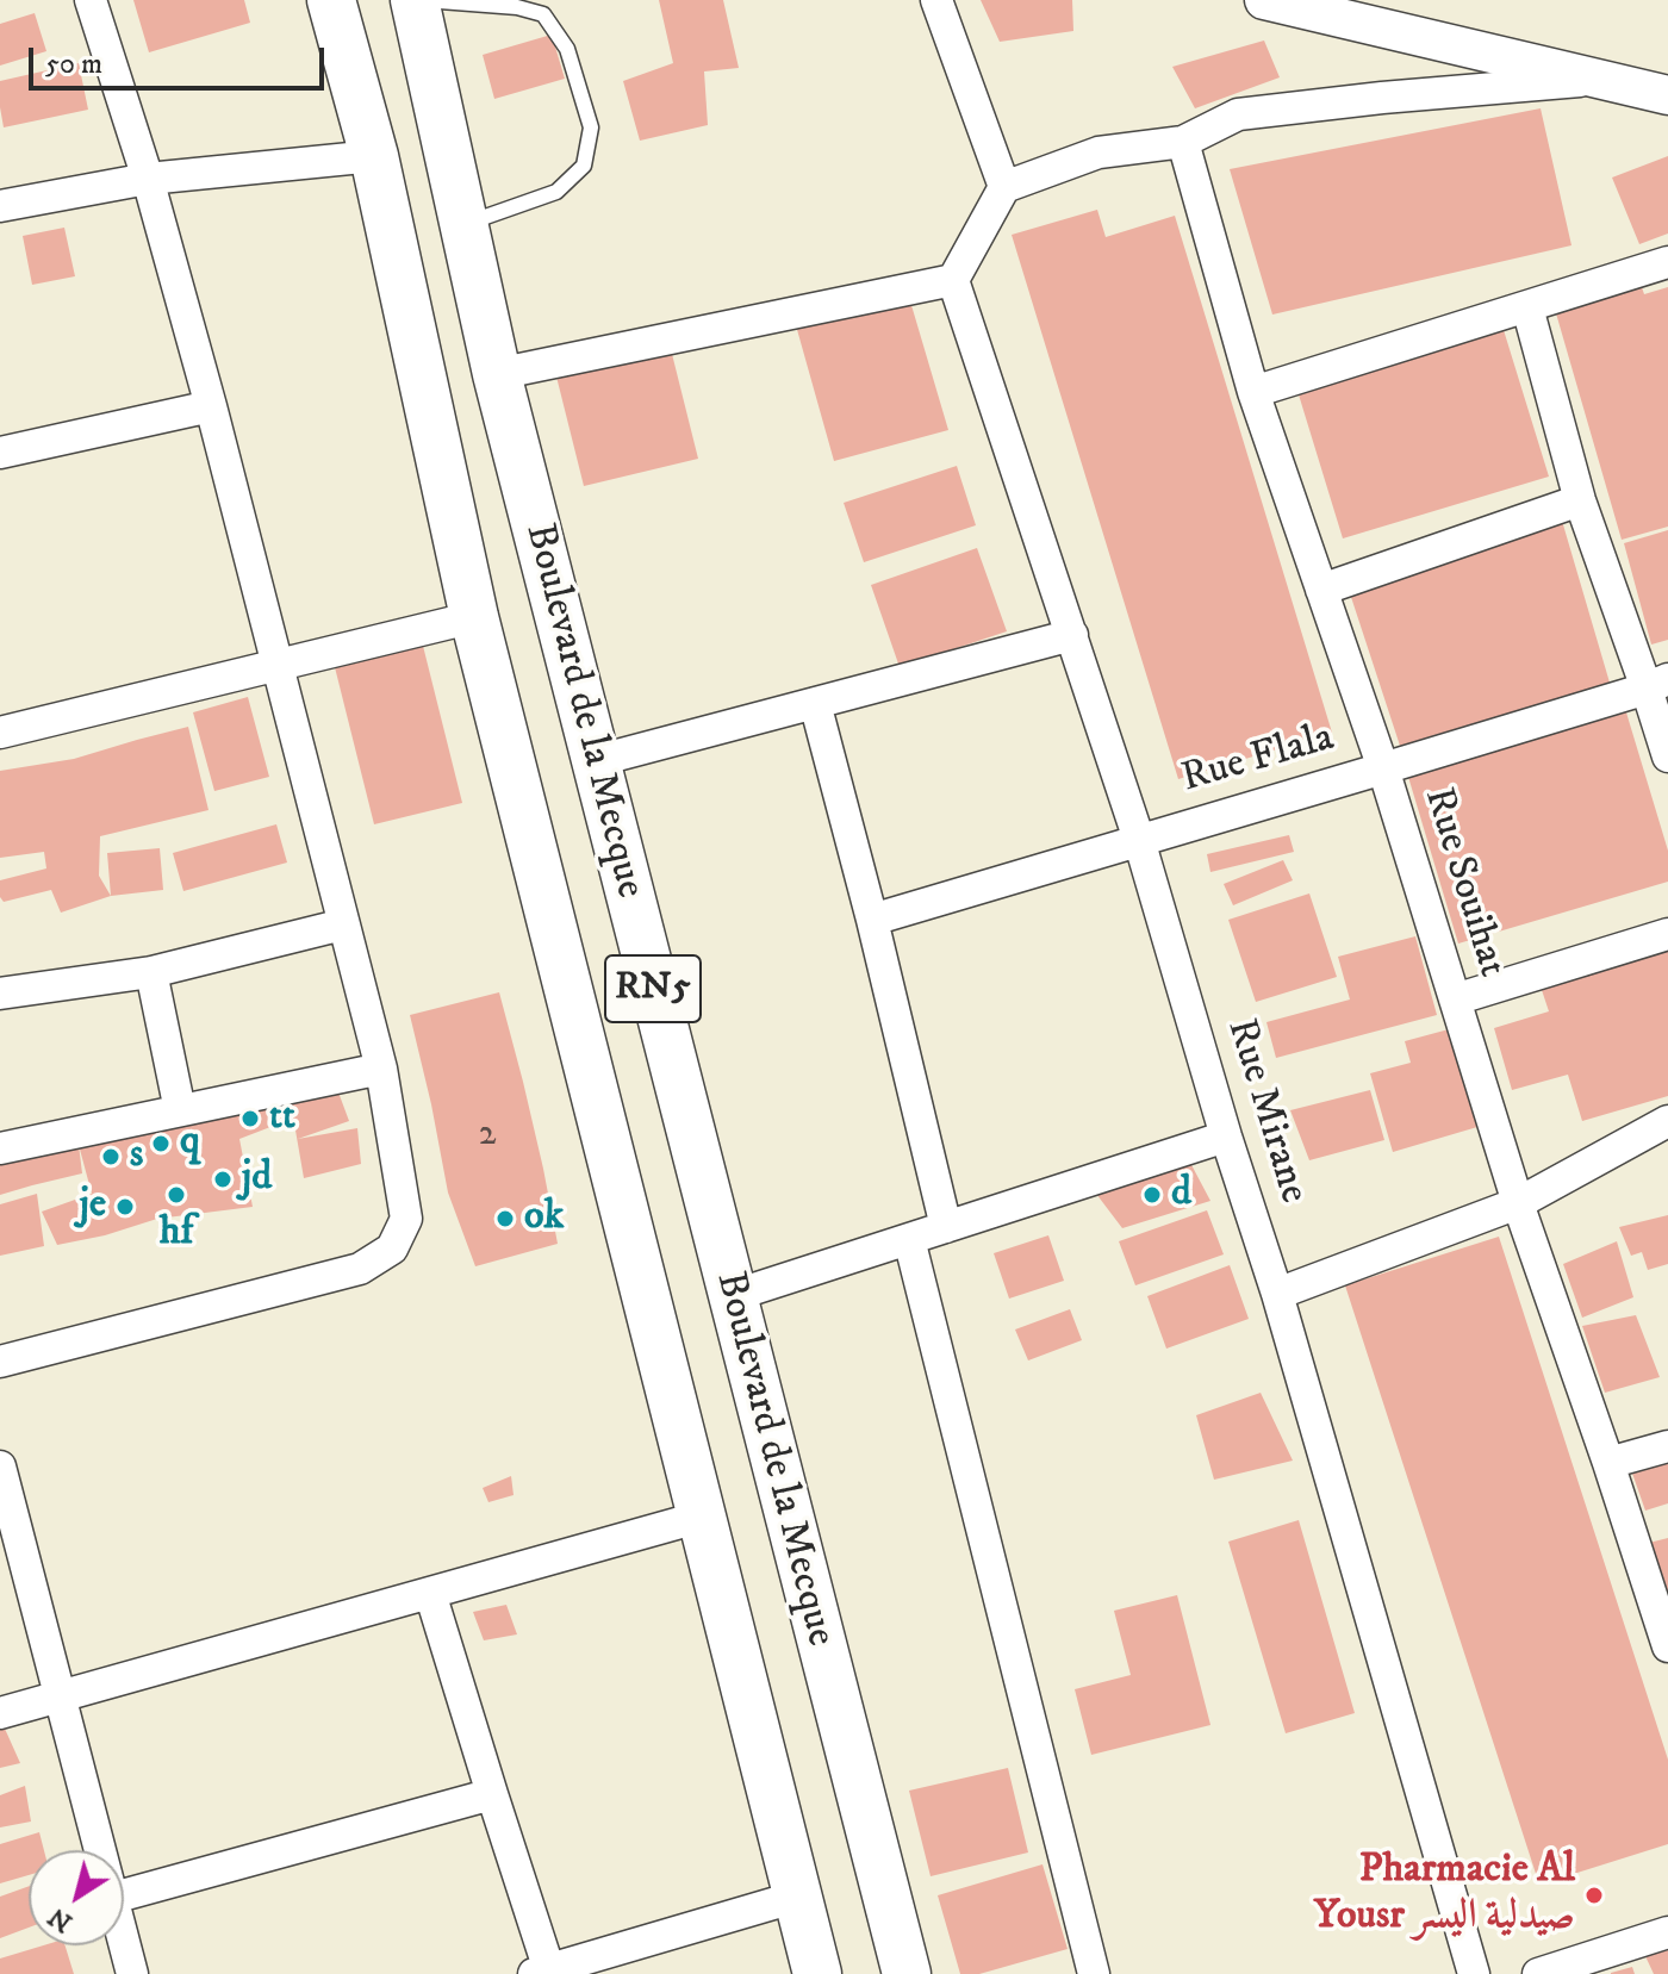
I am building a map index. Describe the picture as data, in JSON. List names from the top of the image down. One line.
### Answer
{"streets":{"main road":["Boulevard de la Mecque","RN5"],"street":["Rue Flala","Rue Souihat","Rue Mirane"]},"crossings":[["Rue Flala","Rue Souihat"],["Rue Flala","Rue Mirane"]],"places":["tt","q","s","jd","hf","d","je","ok","Pharmacie Al Yousr صيدلية اليسر"],"house_numbers":["2"],"scale_bar":"50 m","north":"bottom left"}
